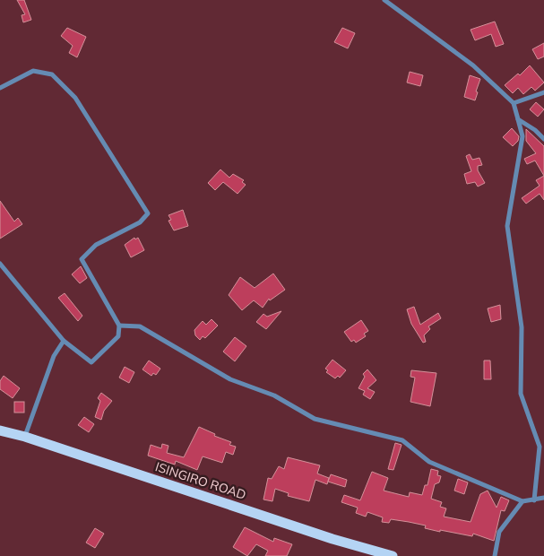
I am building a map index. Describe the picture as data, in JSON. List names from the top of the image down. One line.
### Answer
{"streets":{"main road":["ISINGIRO ROAD"]}}
